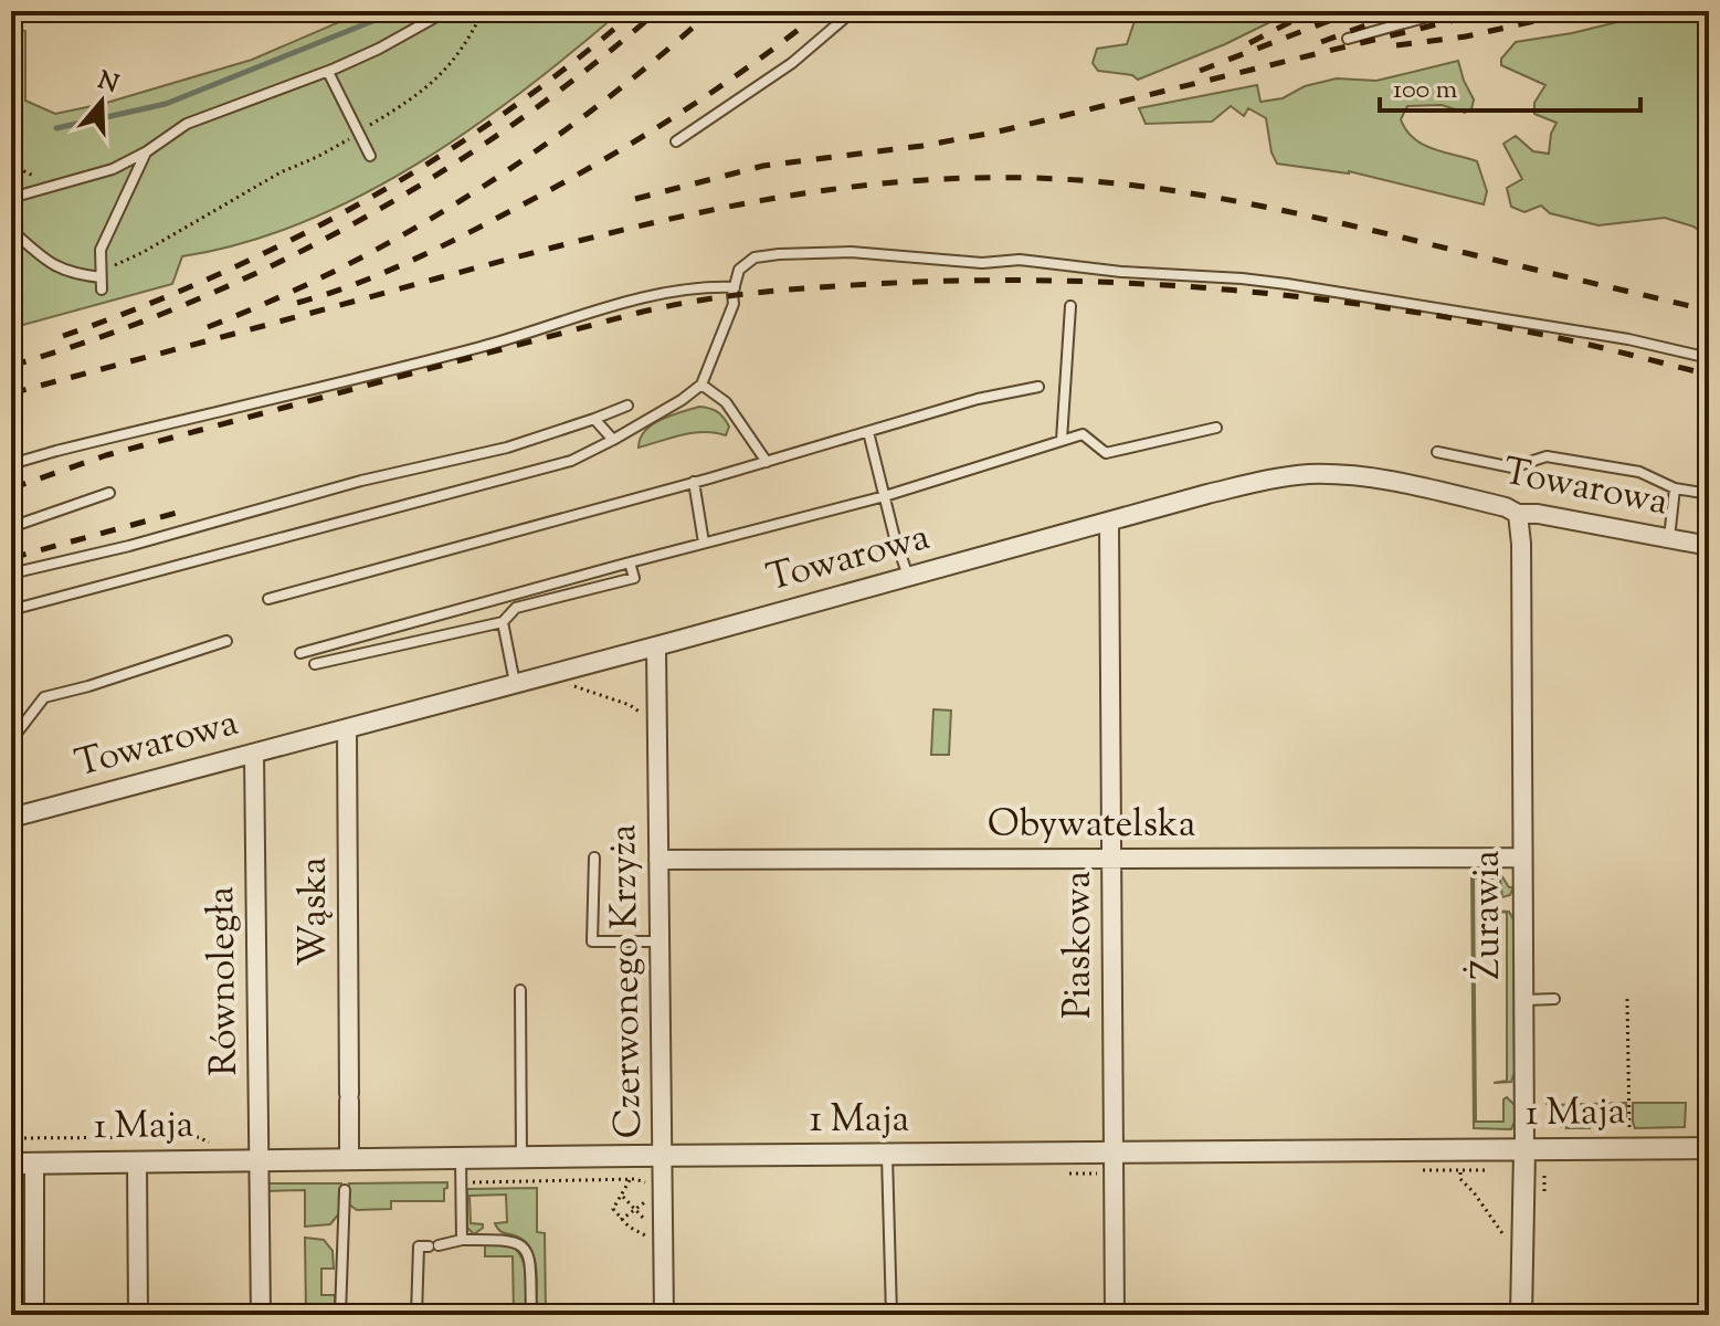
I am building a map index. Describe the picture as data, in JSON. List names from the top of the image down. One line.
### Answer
{"streets":{"street":["Towarowa","Obywatelska","Wąska","Żurawia","Piaskowa","Równoległa","Czerwonego Krzyża","1 Maja"]},"crossings":[["Towarowa","Wąska"],["Towarowa","Żurawia"],["Towarowa","Piaskowa"],["Towarowa","Równoległa"],["Towarowa","Czerwonego Krzyża"],["Obywatelska","Żurawia"],["Obywatelska","Piaskowa"],["Obywatelska","Czerwonego Krzyża"],["Wąska","1 Maja"],["Żurawia","1 Maja"],["Piaskowa","1 Maja"],["Równoległa","1 Maja"],["Czerwonego Krzyża","1 Maja"]],"scale_bar":"100 m","north":"top"}
